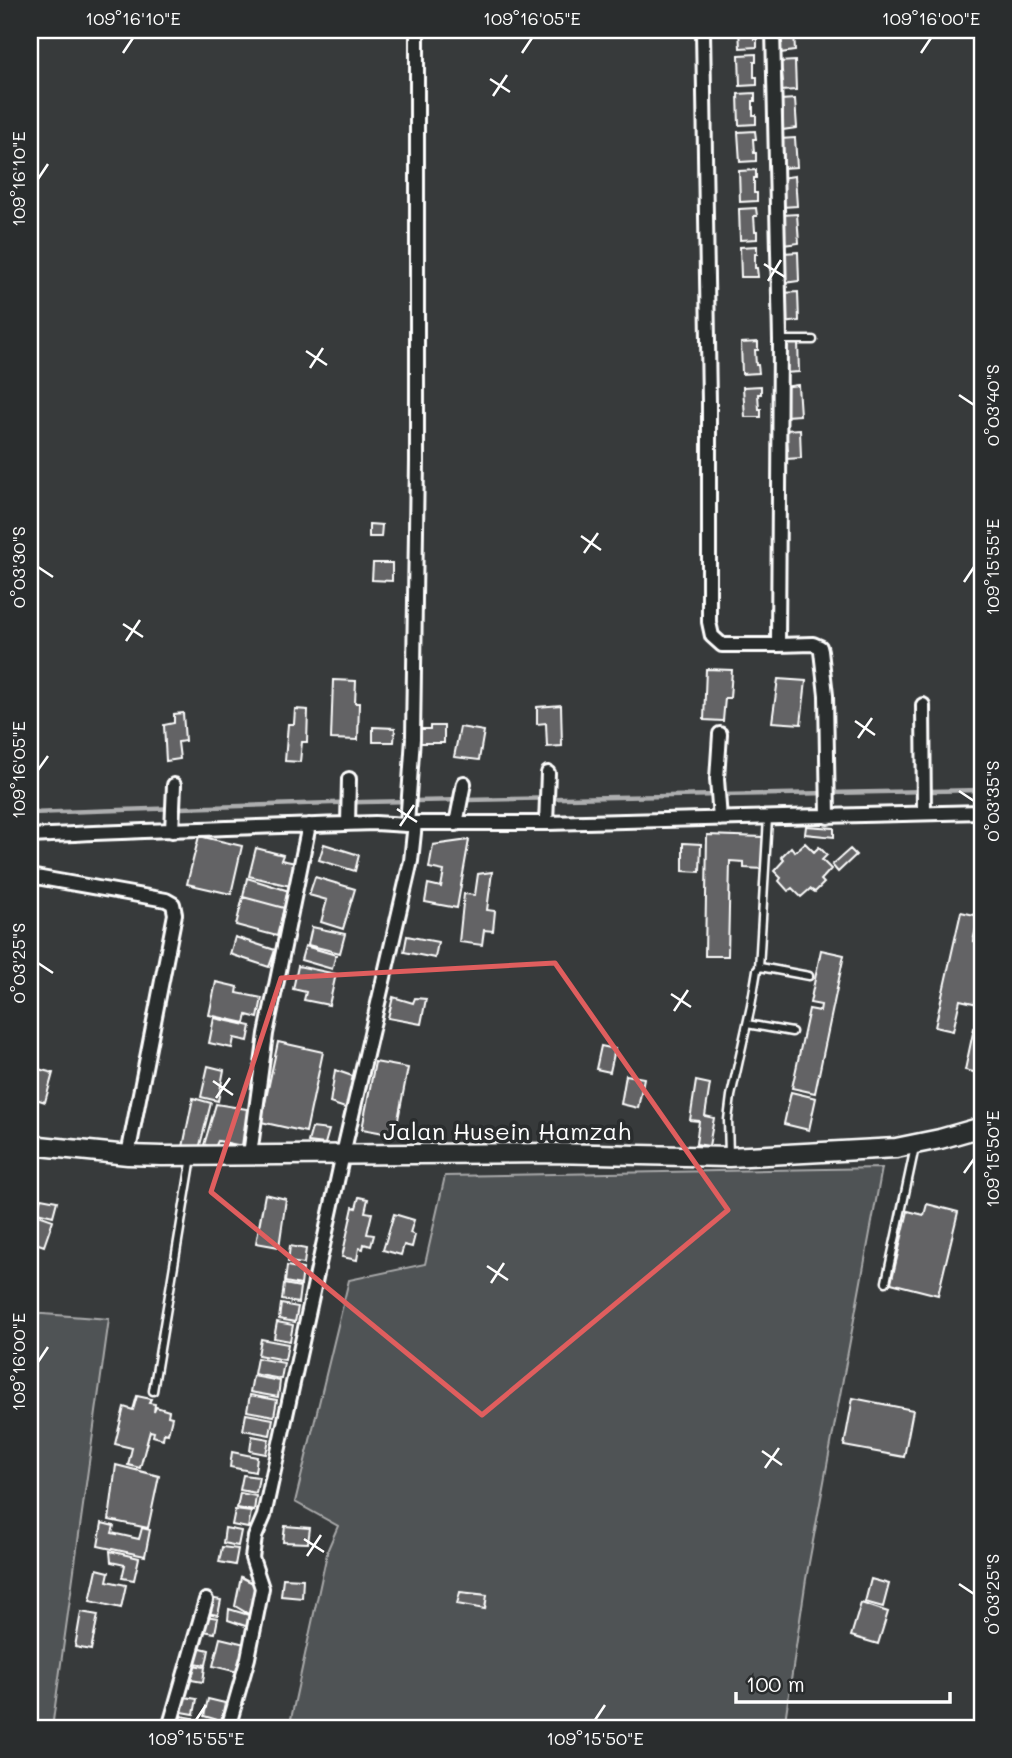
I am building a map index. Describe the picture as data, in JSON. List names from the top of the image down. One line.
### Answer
{"streets":{"street":["Jalan Husein Hamzah"]},"scale_bar":"100 m","coordinates":["109°16'10\"E","109°16'05\"E","109°16'00\"E","0°03'40\"S","0°03'30\"S","109°15'55\"E","0°03'35\"S","0°03'25\"S","109°15'50\"E"]}
